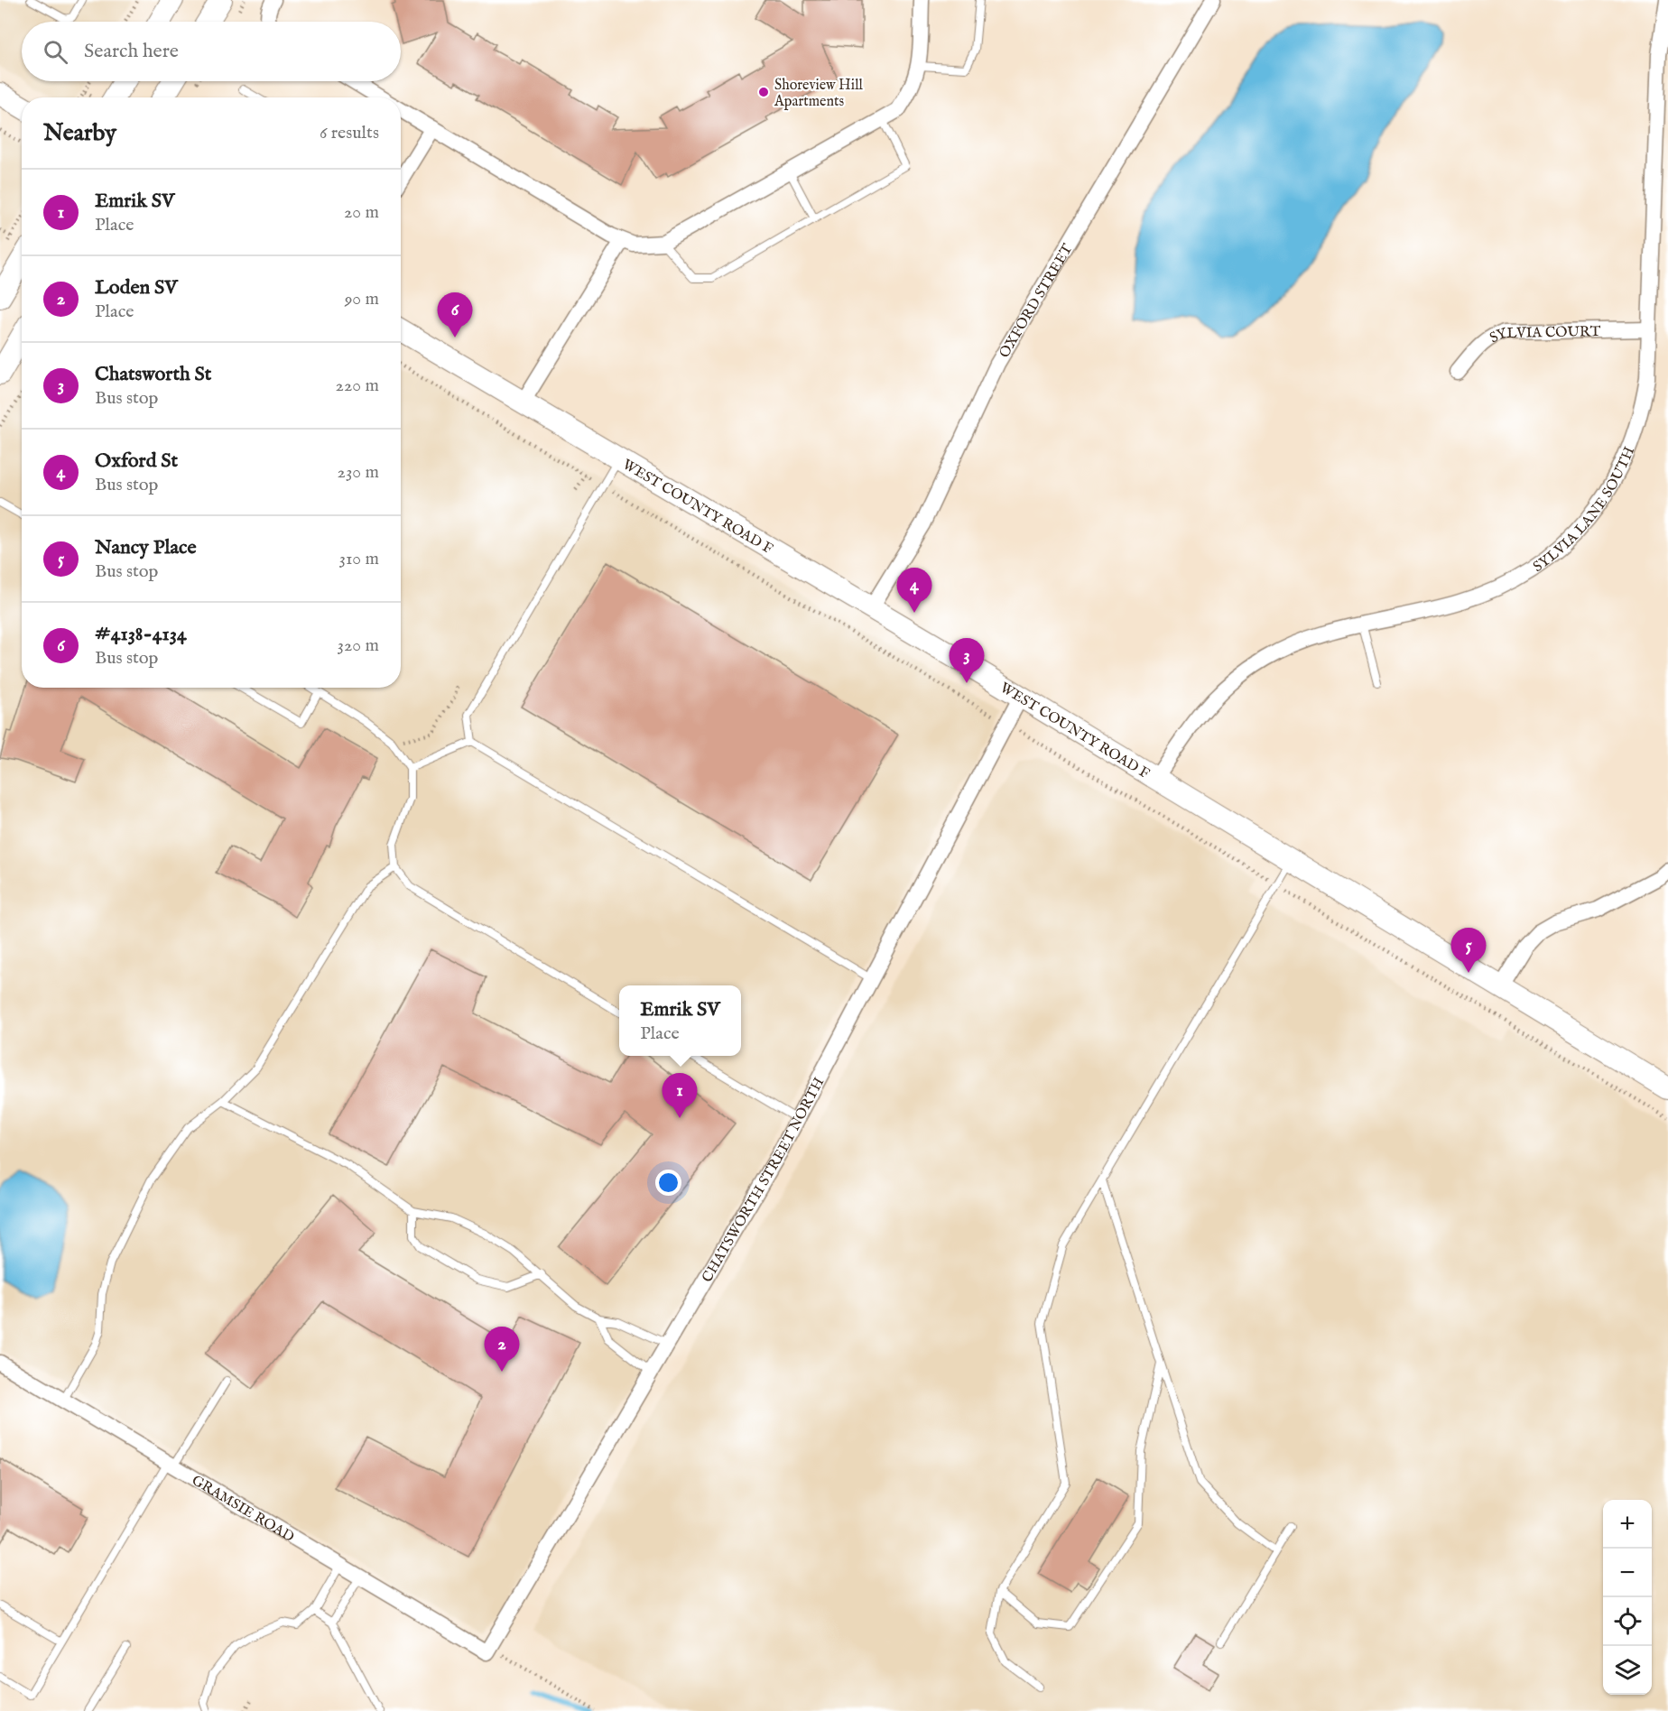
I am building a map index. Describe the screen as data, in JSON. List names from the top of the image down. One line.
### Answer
{"streets":{"street":["OXFORD STREET","SYLVIA COURT","WEST COUNTY ROAD F","SYLVIA LANE SOUTH","CHATSWORTH STREET NORTH","GRAMSIE ROAD"]},"crossings":[["OXFORD STREET","WEST COUNTY ROAD F"],["SYLVIA COURT","SYLVIA LANE SOUTH"],["WEST COUNTY ROAD F","SYLVIA LANE SOUTH"],["WEST COUNTY ROAD F","CHATSWORTH STREET NORTH"],["CHATSWORTH STREET NORTH","GRAMSIE ROAD"]],"places":["Shoreview Hill Apartments"],"page":{"search":"Search here","heading":["Nearby","6 results"],"list":[{"mark":"1","name":"Emrik SV","note":"Place","value":"20 m"},{"mark":"2","name":"Loden SV","note":"Place","value":"90 m"},{"mark":"3","name":"Chatsworth St","note":"Bus stop","value":"220 m"},{"mark":"4","name":"Oxford St","note":"Bus stop","value":"230 m"},{"mark":"5","name":"Nancy Place","note":"Bus stop","value":"310 m"},{"mark":"6","name":"#4138-4134","note":"Bus stop","value":"320 m"}],"pins":["6","4","3","5","1","2"],"popup":["Emrik SV","Place"],"map_buttons":["+","−"]}}
